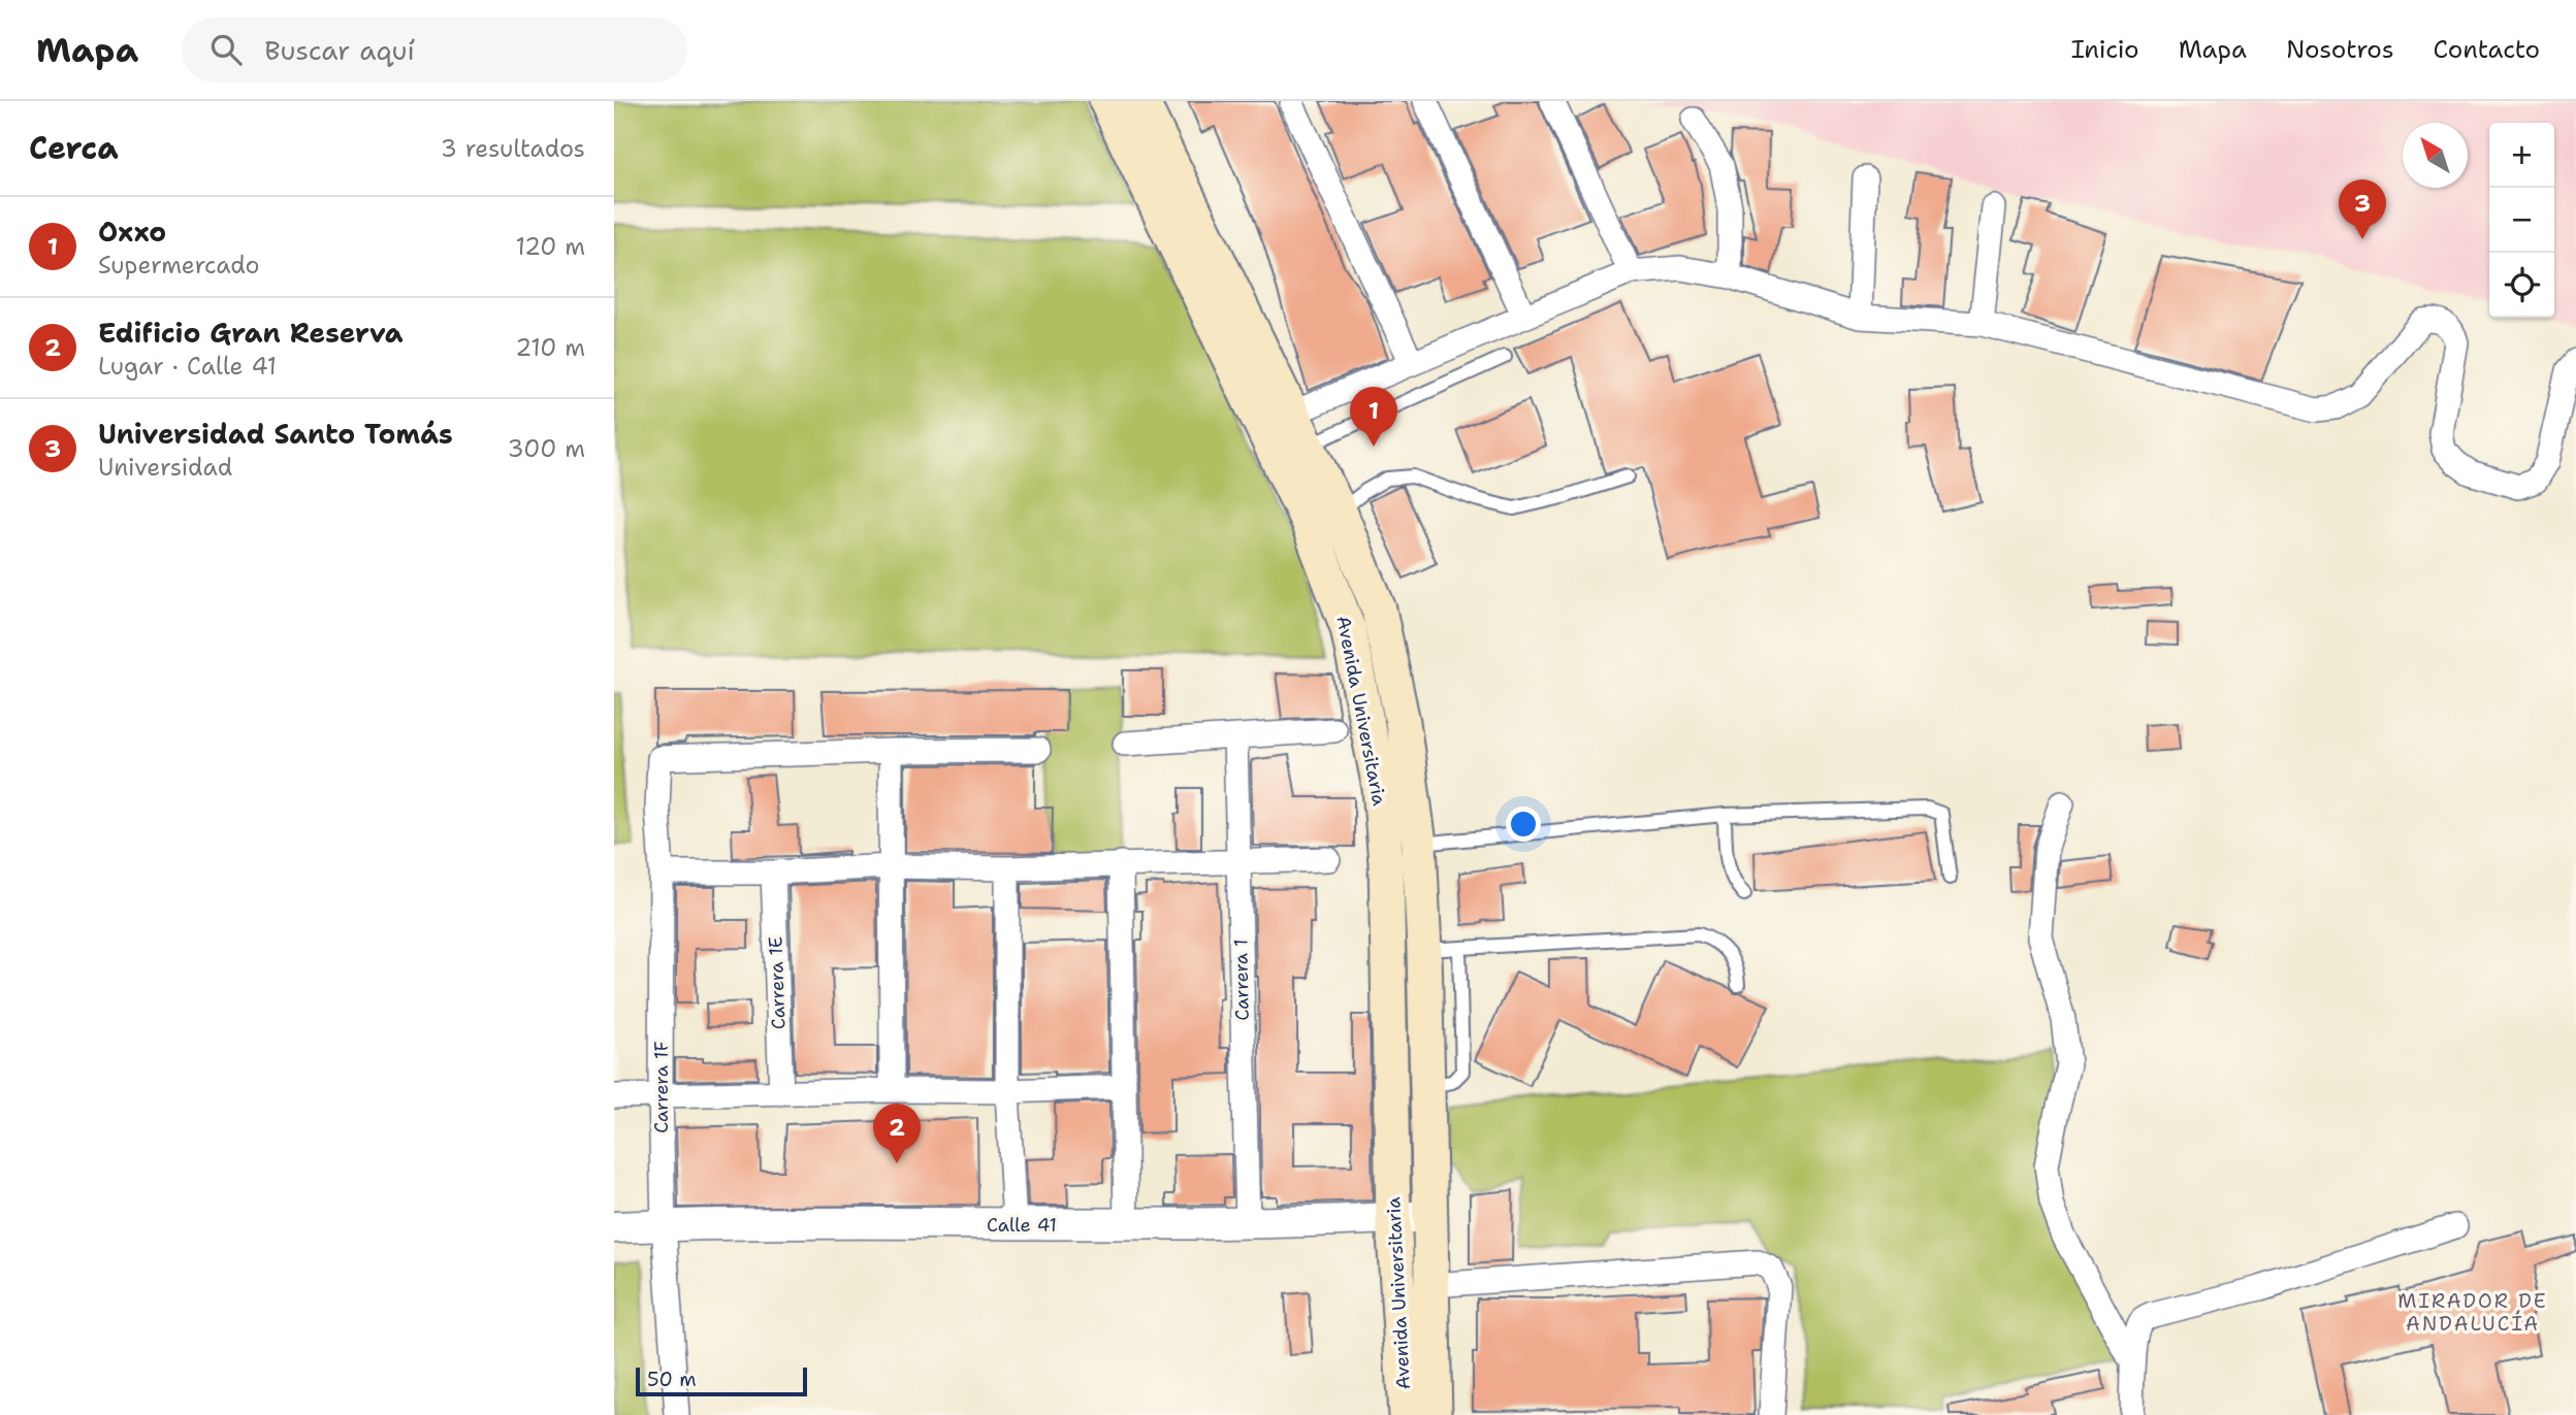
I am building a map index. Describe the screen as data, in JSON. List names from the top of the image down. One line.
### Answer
{"streets":{"main road":["Avenida Universitaria"],"street":["Carrera 1","Carrera 1E","Carrera 1F","Calle 41"]},"crossings":[["Avenida Universitaria","Calle 41"],["Carrera 1","Calle 41"],["Carrera 1F","Calle 41"]],"districts":["MIRADOR DE ANDALUCÍA"],"scale_bar":"50 m","north":"top left","page":{"header":"Mapa","search":"Buscar aquí","nav":["Inicio","Mapa","Nosotros","Contacto"],"heading":["Cerca","3 resultados"],"map_buttons":["+","−"],"pins":["3","1","2"],"list":[{"mark":"1","name":"Oxxo","note":"Supermercado","value":"120 m"},{"mark":"2","name":"Edificio Gran Reserva","note":"Lugar · Calle 41","value":"210 m"},{"mark":"3","name":"Universidad Santo Tomás","note":"Universidad","value":"300 m"}],"scale":"50 m"}}
